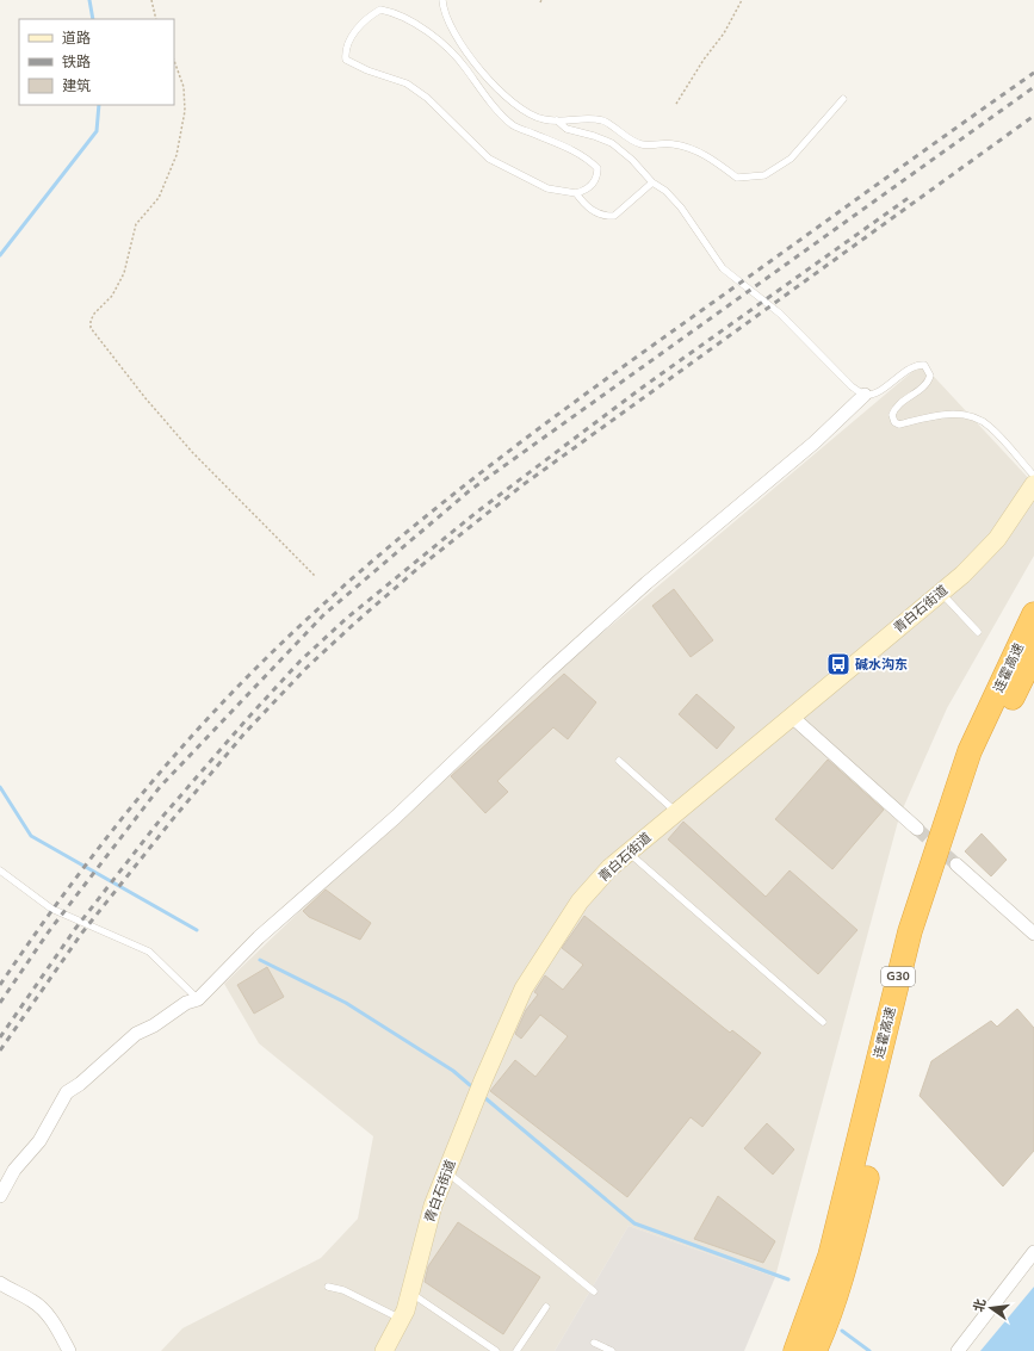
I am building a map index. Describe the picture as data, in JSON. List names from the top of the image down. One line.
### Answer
{"streets":{"highway":["连霍高速","G30"],"street":["青白石街道"]},"places":{"bus stop":["碱水沟东"]},"legend":["道路","铁路","建筑"],"north":"left"}
